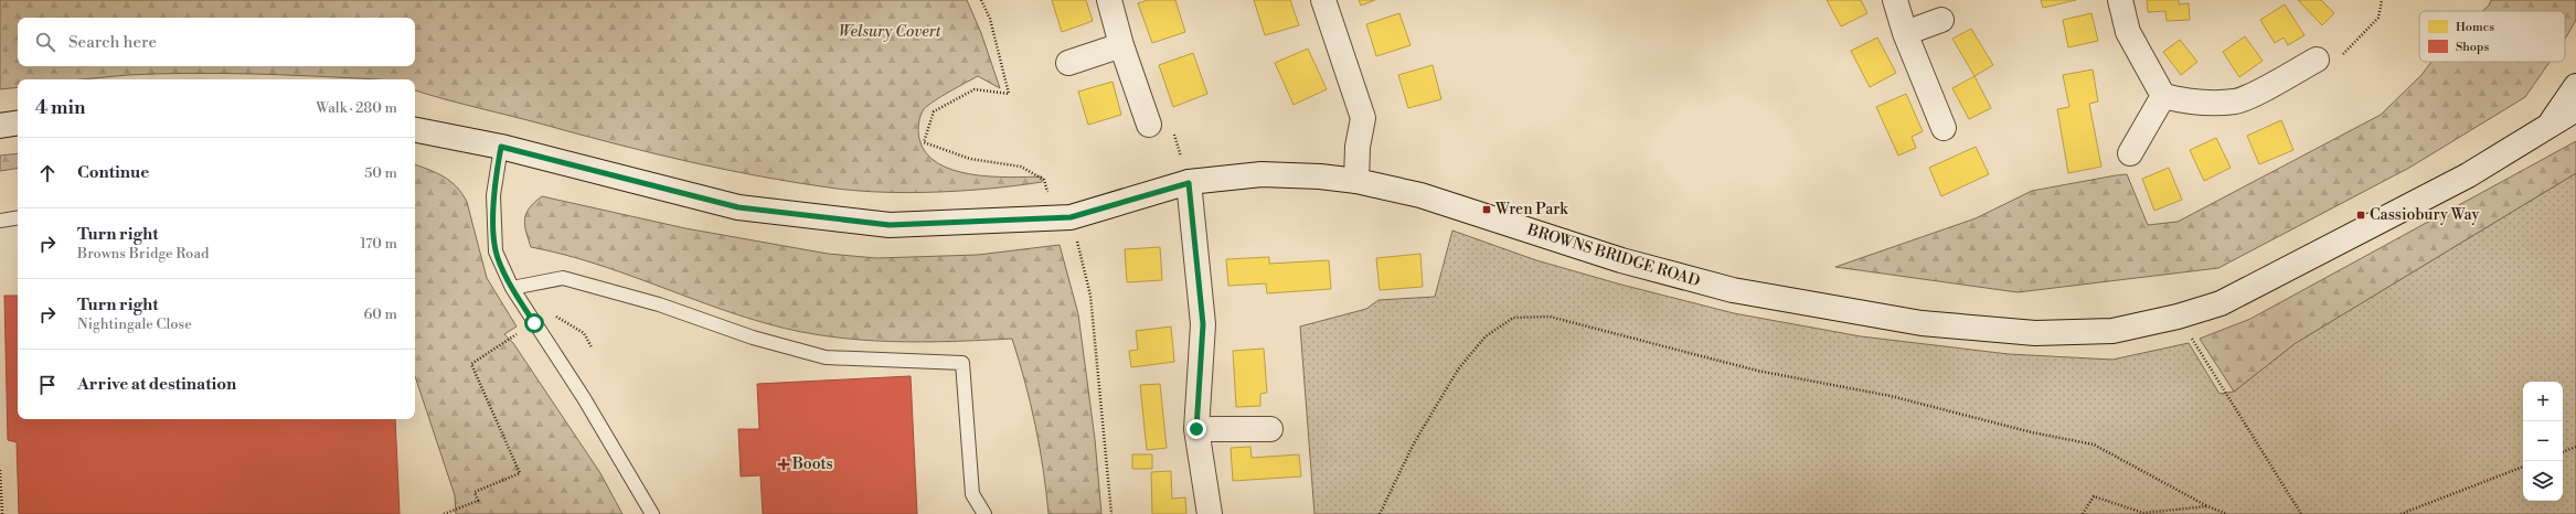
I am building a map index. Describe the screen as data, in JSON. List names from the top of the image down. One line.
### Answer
{"streets":{"street":["BROWNS BRIDGE ROAD"]},"parks":["Welsury Covert"],"places":{"transit":["Wren Park","Cassiobury Way"],"health":["Boots"]},"legend":["Homes","Shops"],"page":{"search":"Search here","heading":["4 min","Walk · 280 m"],"list":[["Continue","50 m"],["Turn right","Browns Bridge Road","170 m"],["Turn right","Nightingale Close","60 m"],"Arrive at destination"],"map_buttons":["+","−"]}}
